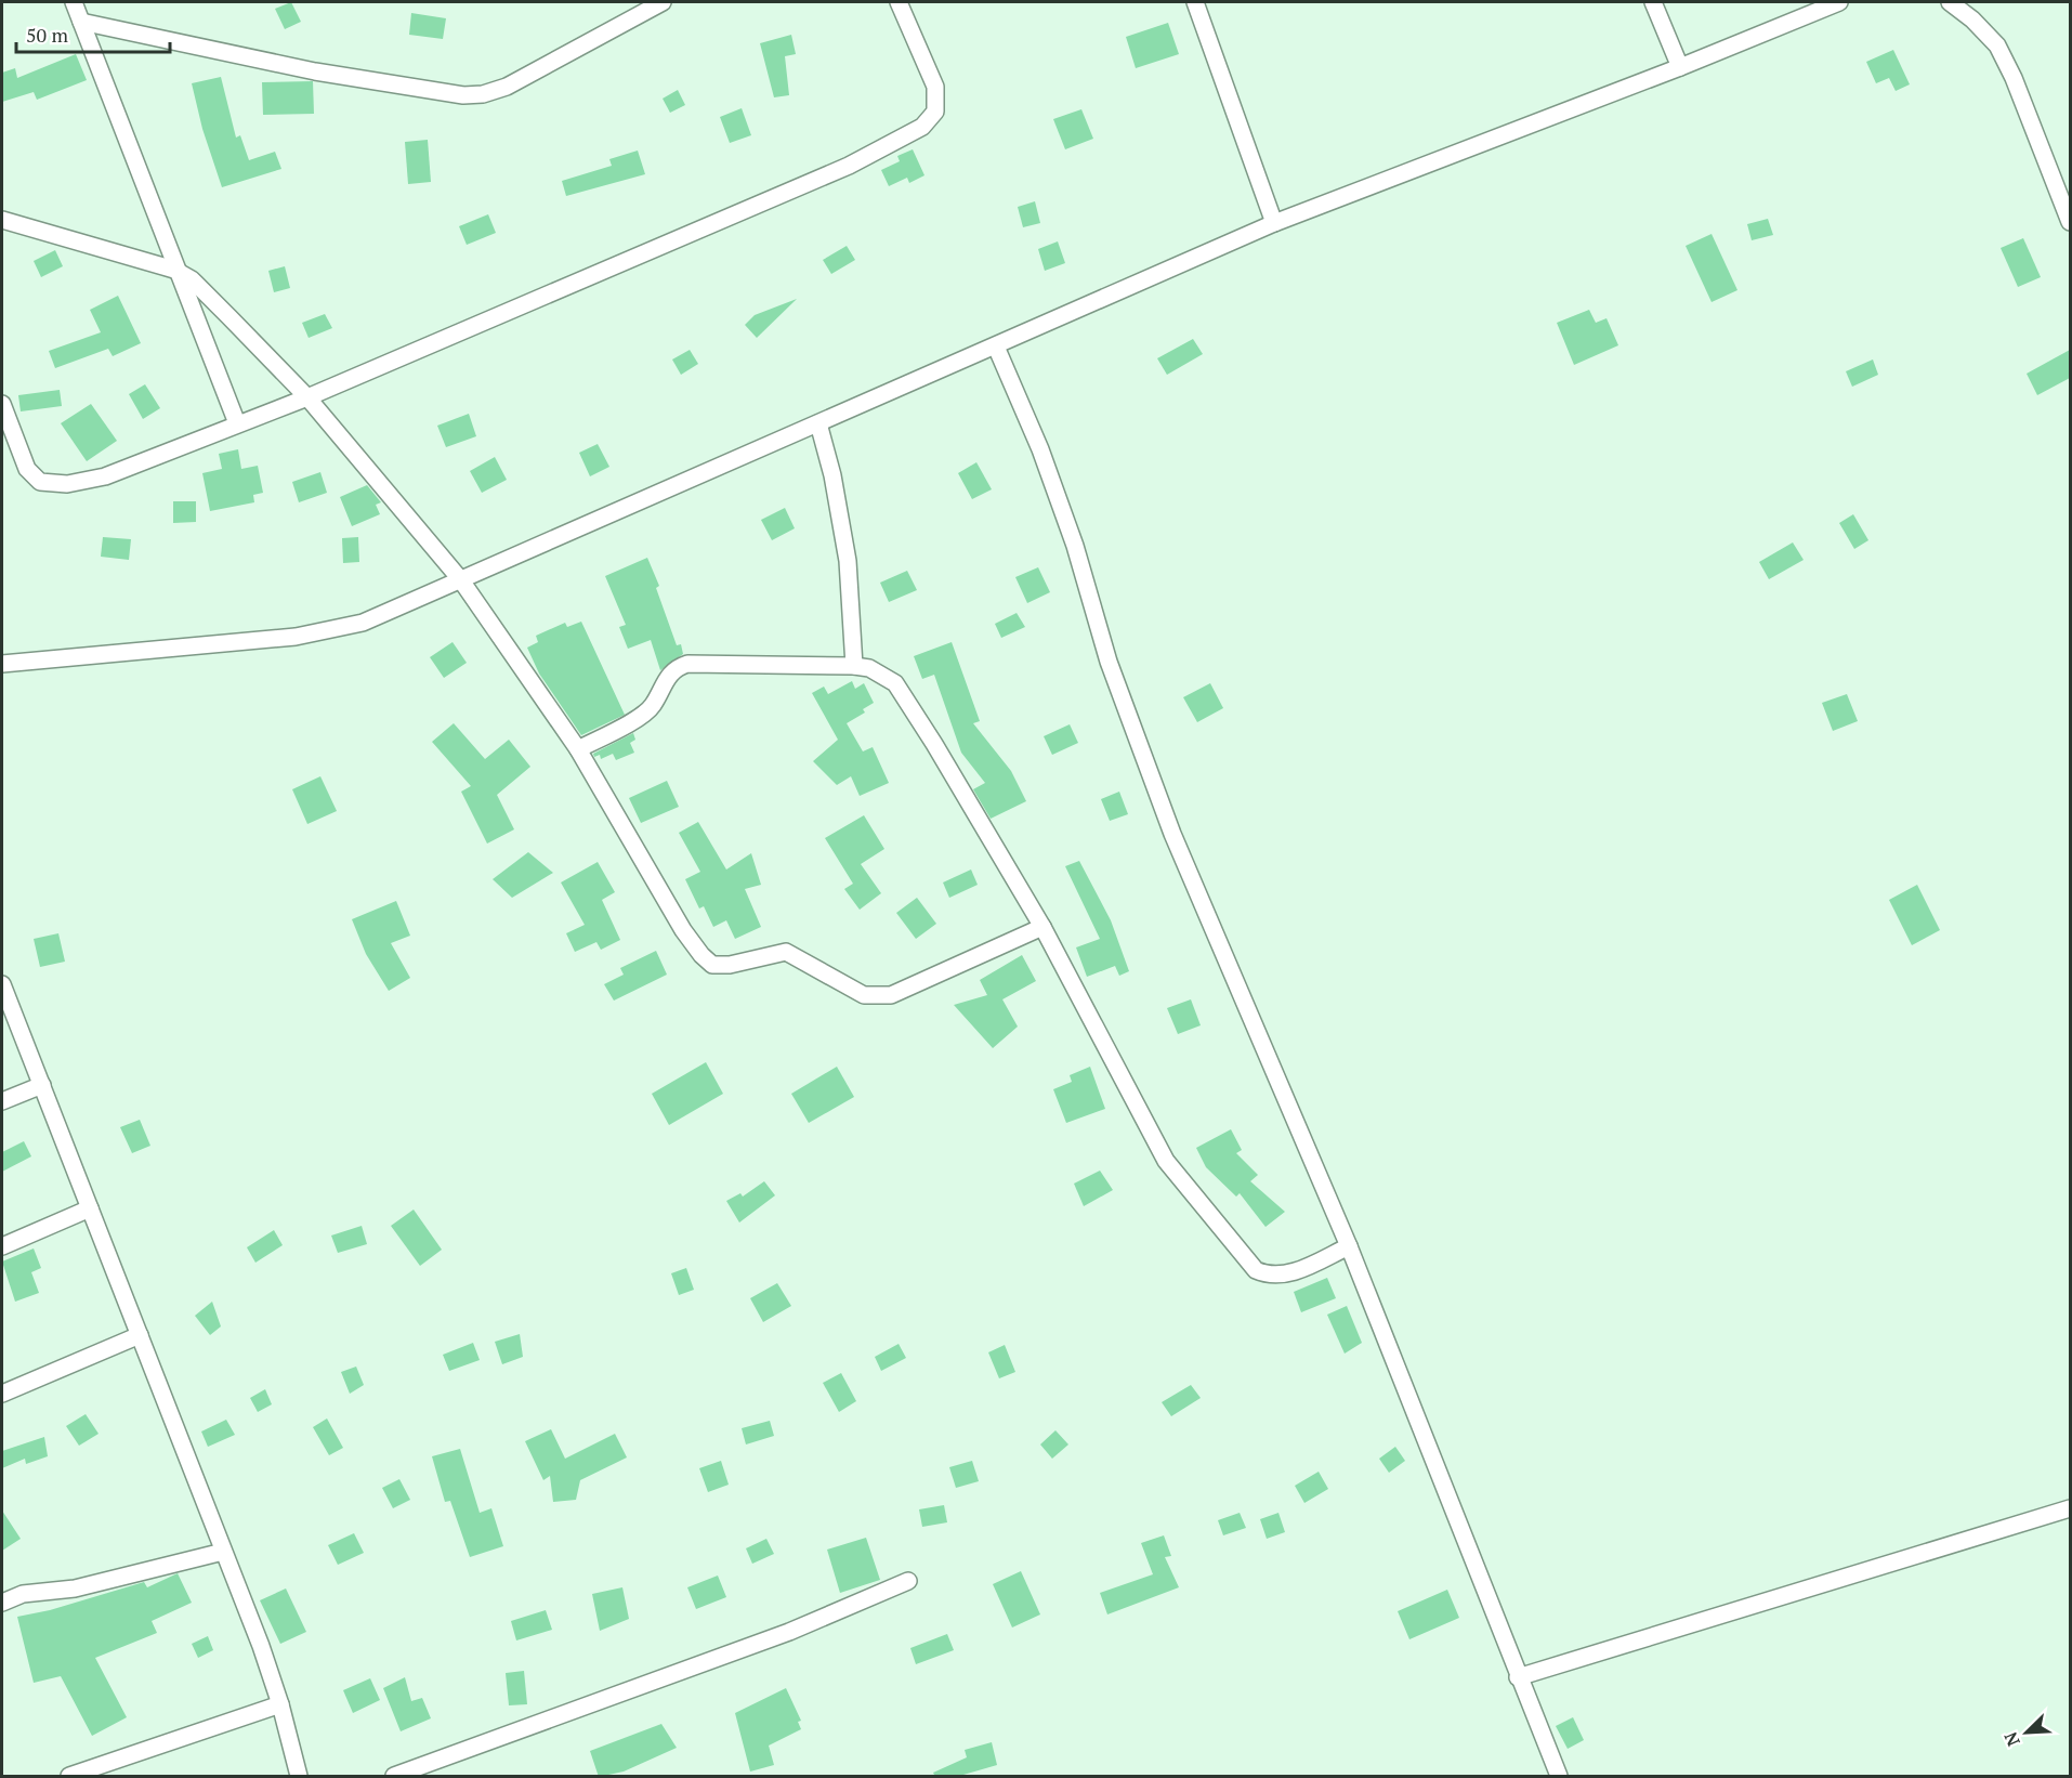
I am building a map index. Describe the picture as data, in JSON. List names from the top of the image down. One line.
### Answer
{"scale_bar":"50 m","north":"bottom left"}
